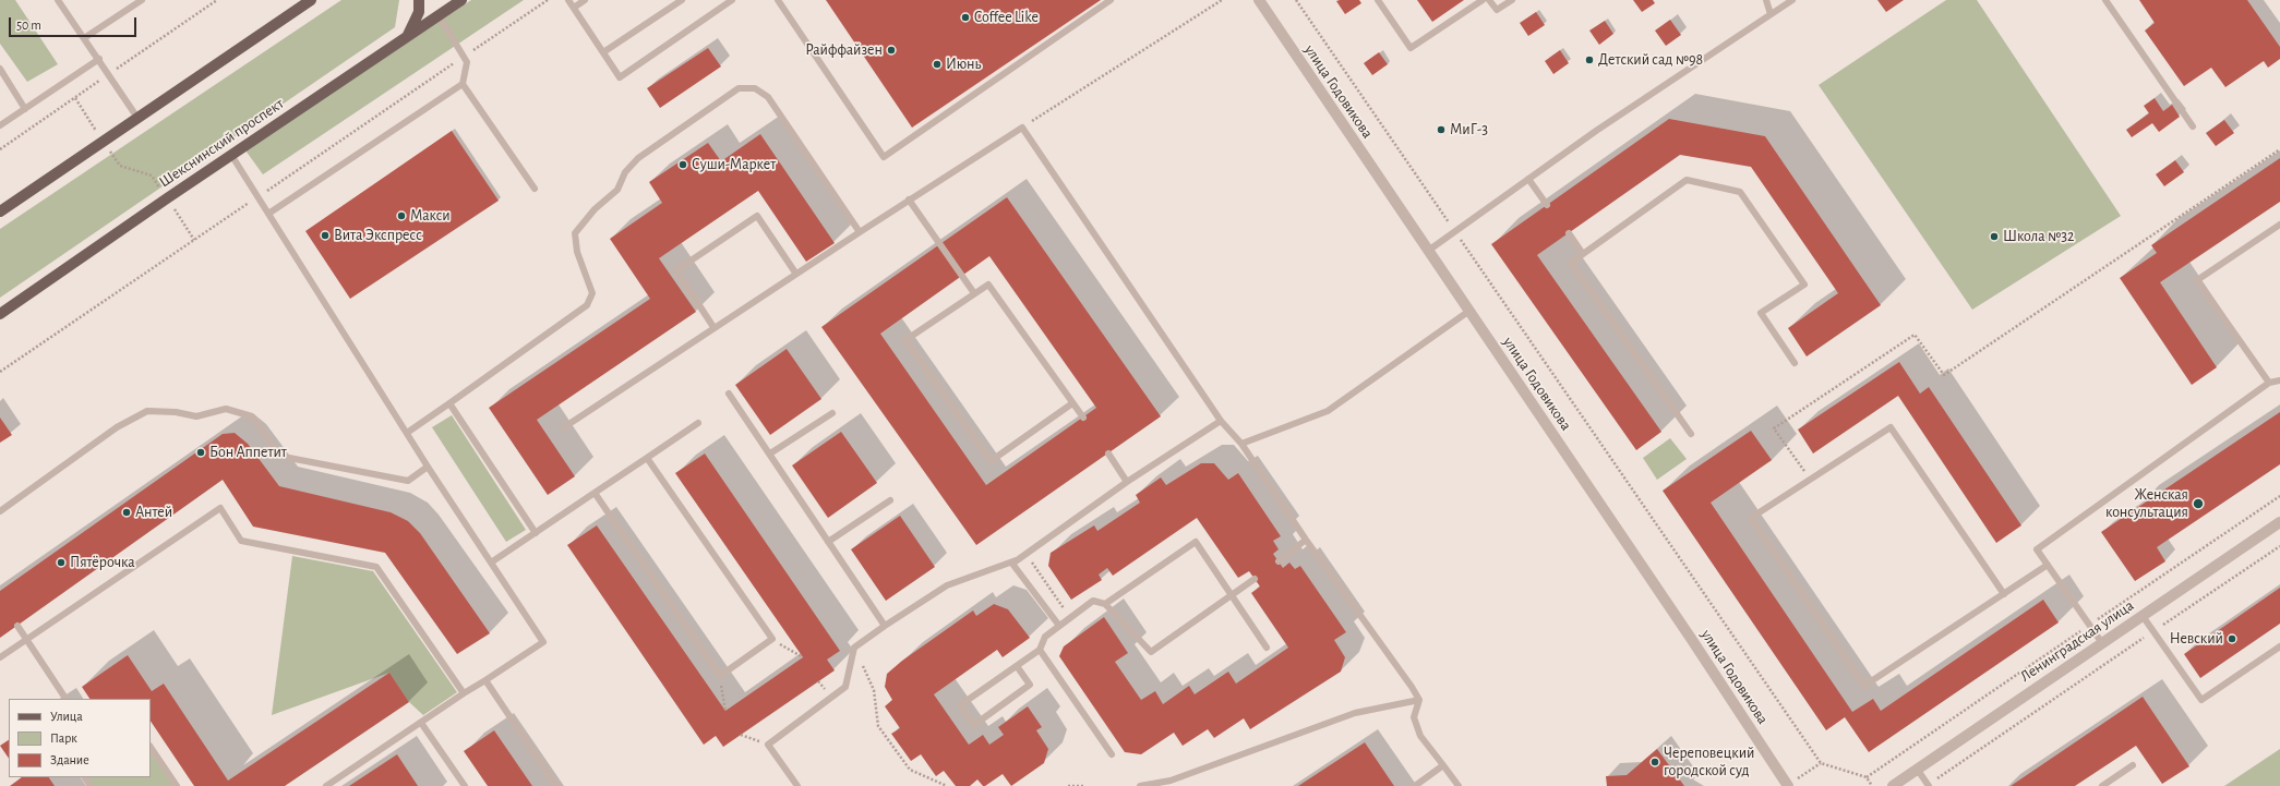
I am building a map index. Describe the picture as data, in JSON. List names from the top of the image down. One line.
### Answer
{"streets":{"main road":["Шекснинский проспект"],"street":["улица Годовикова","Ленинградская улица"]},"places":["Coffee Like","Райффайзен","Детский сад №98","Июнь","МиГ-3","Суши-Маркет","Макси","Вита Экспресс","Школа №32","Бон Аппетит","Женская консультация","Антей","Пятёрочка","Невский","Череповецкий городской суд"],"legend":["Улица","Парк","Здание"],"scale_bar":"50 m"}
